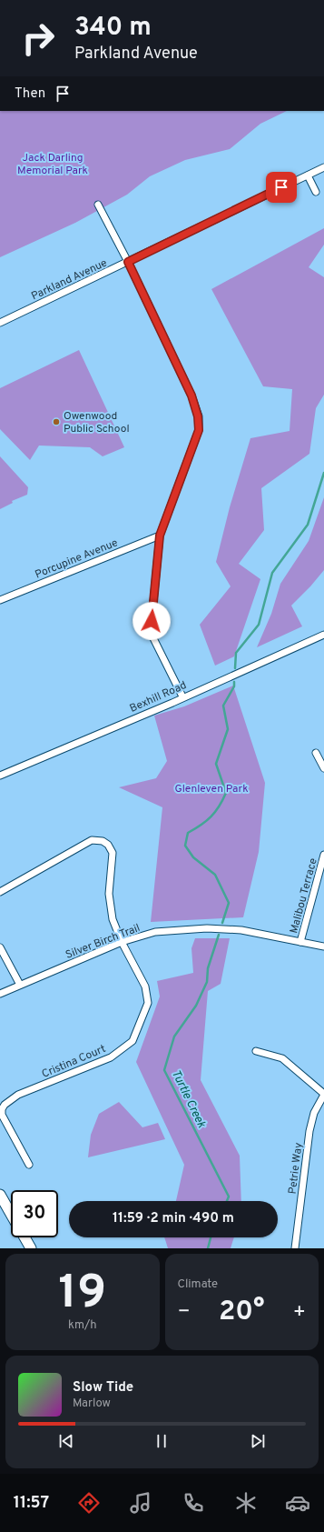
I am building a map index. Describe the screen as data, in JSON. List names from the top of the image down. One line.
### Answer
{"streets":{"street":["Parkland Avenue","Porcupine Avenue","Bexhill Road","Malibou Terrace","Silver Birch Trail","Cristina Court","Petrie Way"]},"crossings":[["Malibou Terrace","Silver Birch Trail"],["Silver Birch Trail","Cristina Court"]],"water":["Turtle Creek"],"parks":["Jack Darling Memorial Park","Glenleven Park"],"places":["Owenwood Public School"],"page":{"turn":["340 m","Parkland Avenue"],"then":"Then","limit":"30","trip":"11:59 · 2 min · 490 m","tile":[["19","km/h"],"Climate"],"heat":["−","20°","+"],"song":["Slow Tide","Marlow"],"tabs":"11:57"}}
